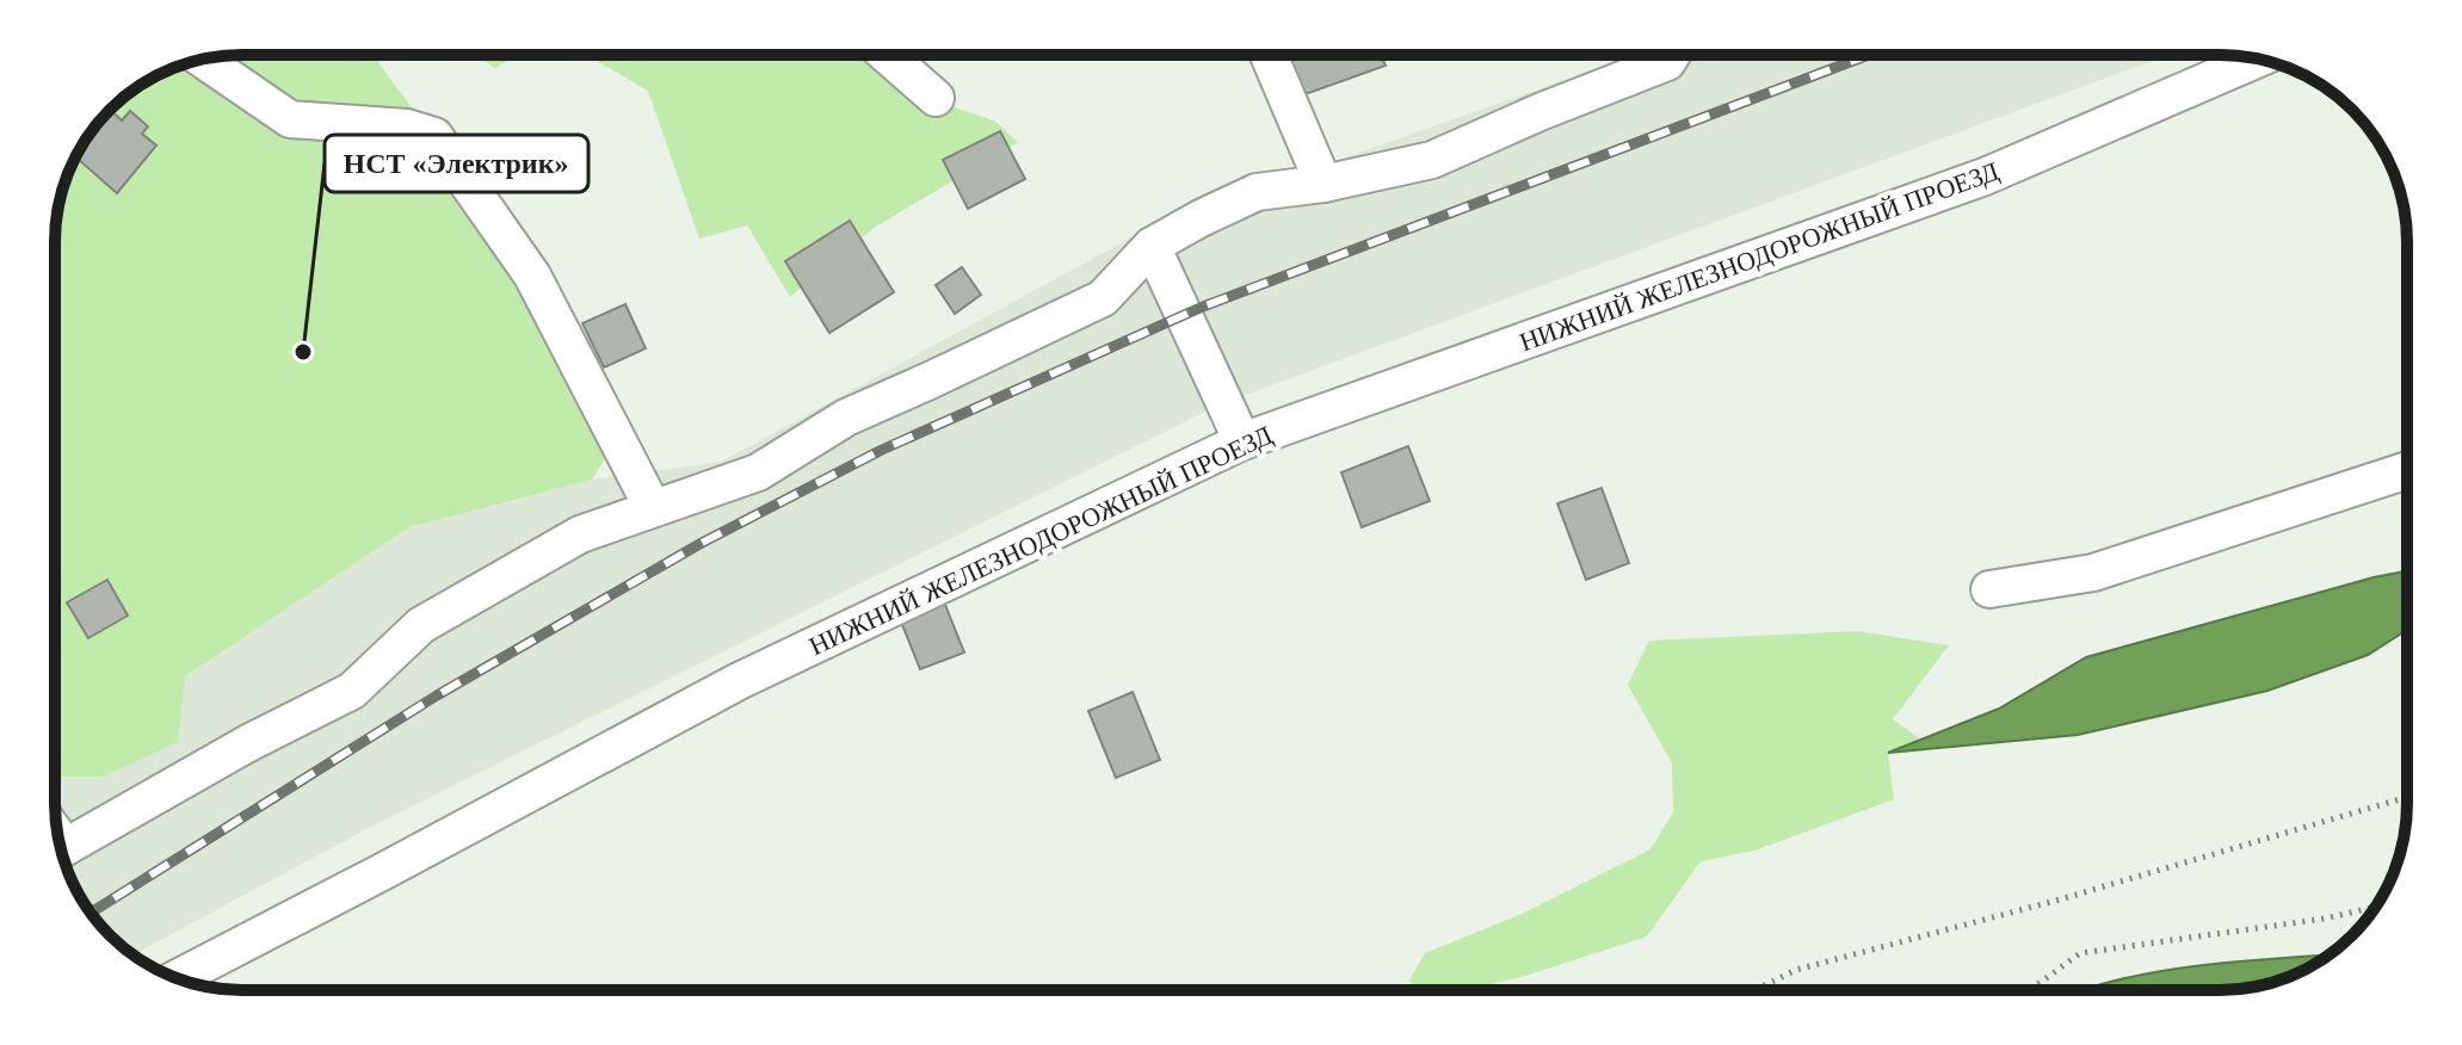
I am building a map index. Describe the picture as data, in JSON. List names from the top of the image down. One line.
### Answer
{"streets":{"street":["НИЖНИЙ ЖЕЛЕЗНОДОРОЖНЫЙ ПРОЕЗД"]},"places":["НСТ «Электрик»"]}
